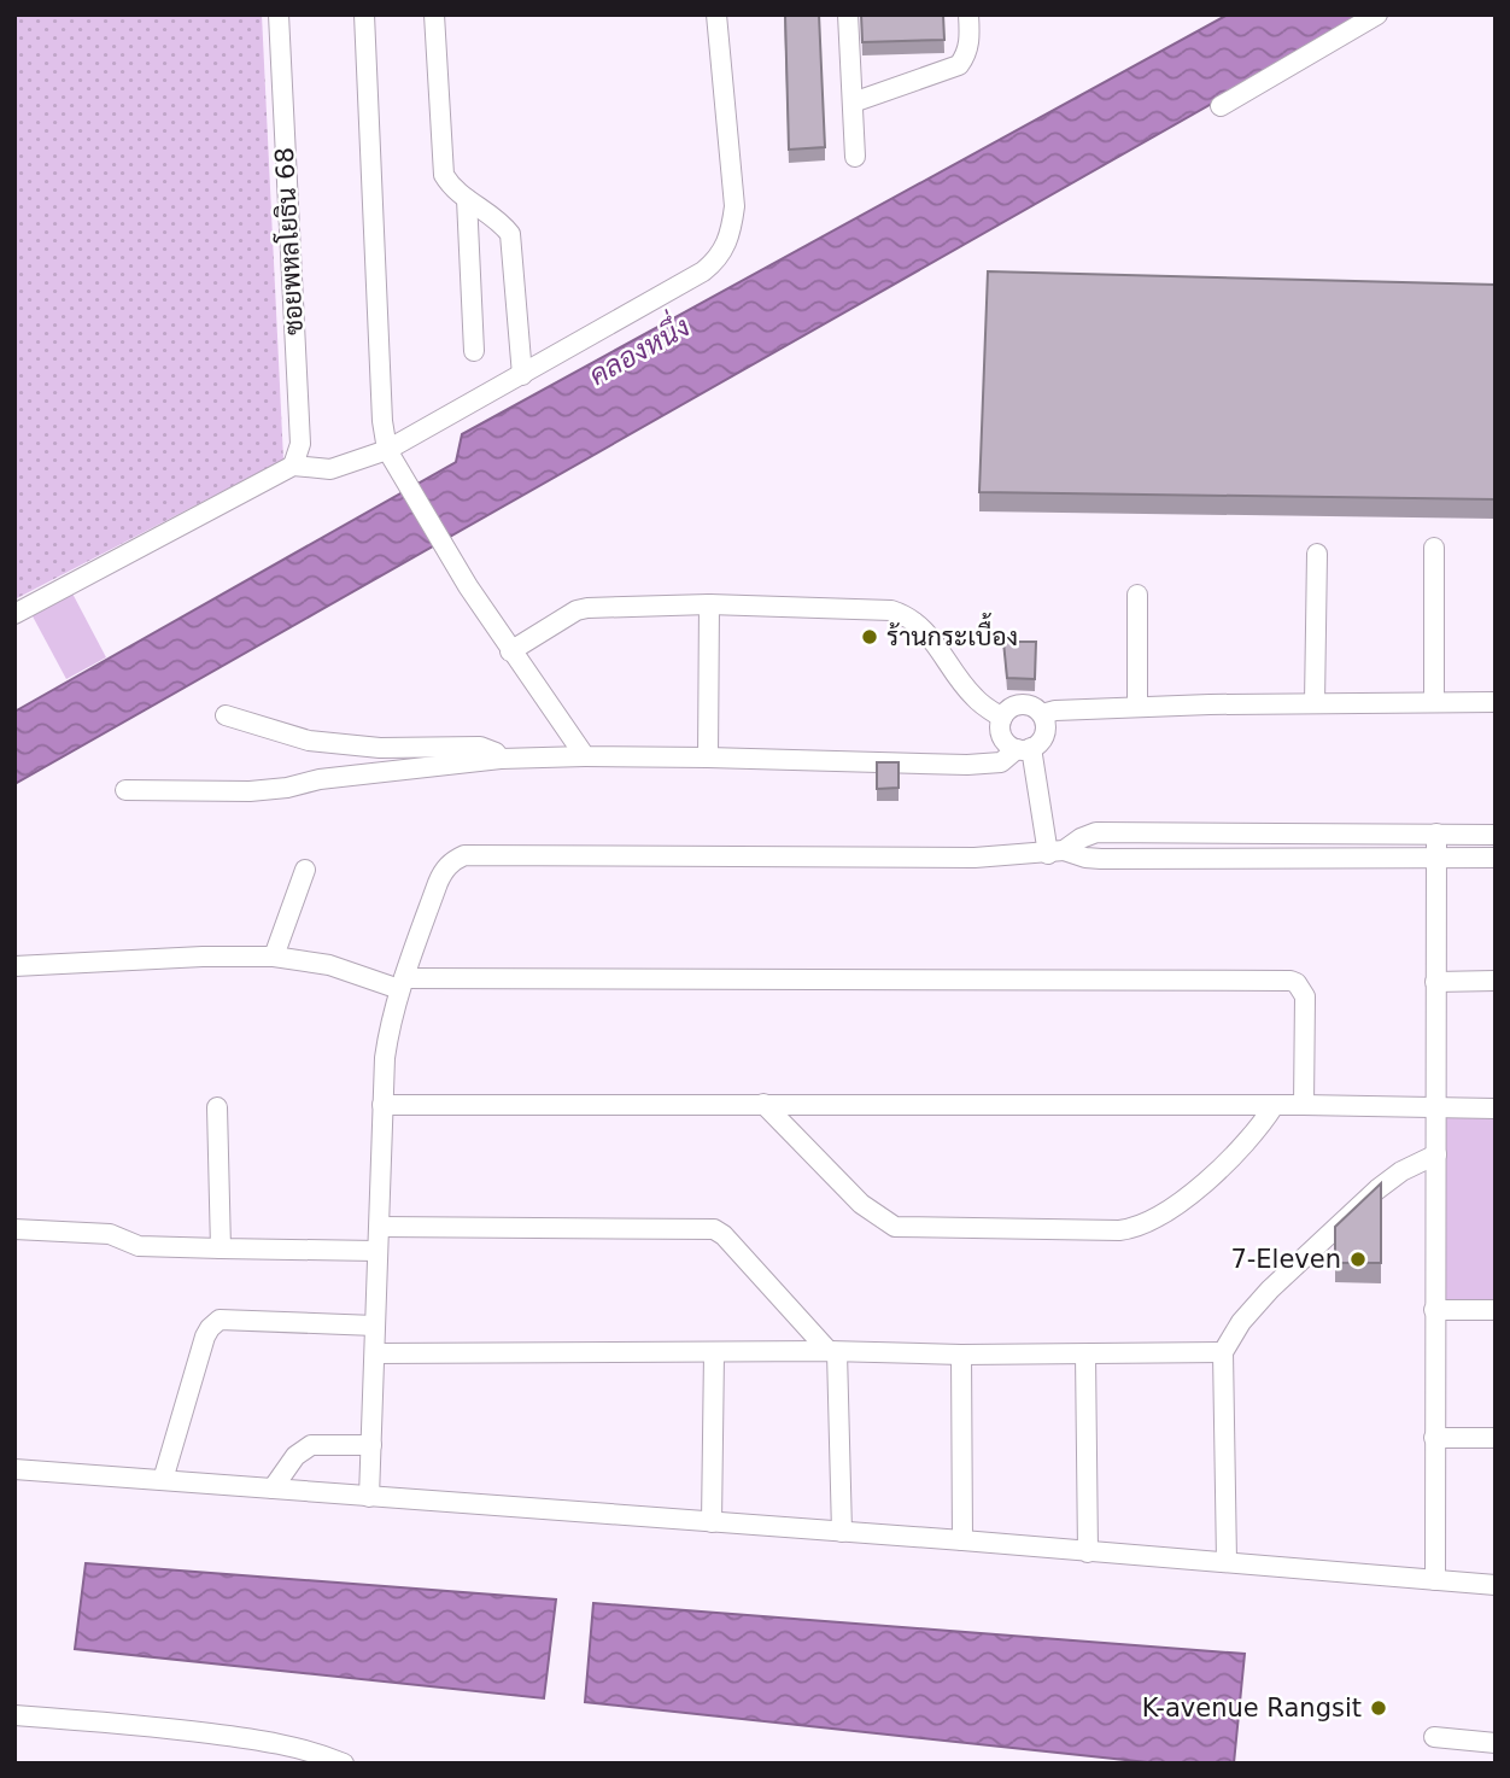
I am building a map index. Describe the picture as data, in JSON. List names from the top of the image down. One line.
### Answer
{"streets":{"street":["ซอยพหลโยธิน 68"]},"water":["คลองหนึ่ง"],"places":["ร้านกระเบื้อง","7-Eleven","K-avenue Rangsit"]}
